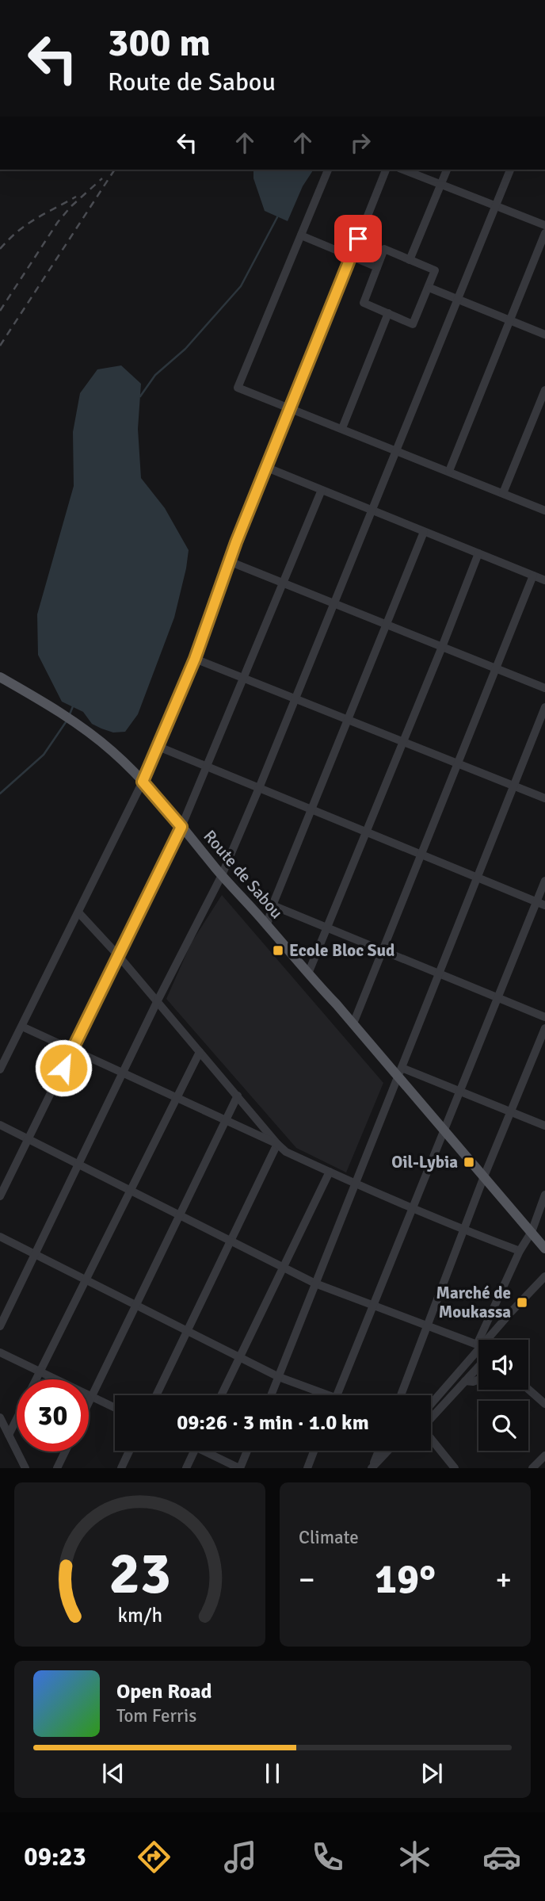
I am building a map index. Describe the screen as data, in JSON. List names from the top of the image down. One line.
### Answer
{"streets":{"main road":["Route de Sabou"]},"places":{"transit":["Ecole Bloc Sud","Oil-Lybia","Marché de Moukassa"]},"page":{"turn":["300 m","Route de Sabou"],"limit":"30","trip":"09:26 · 3 min · 1.0 km","tile":"Climate","heat":["−","19°","+"],"song":["Open Road","Tom Ferris"],"tabs":"09:23","gauge":["23","km/h"]}}
